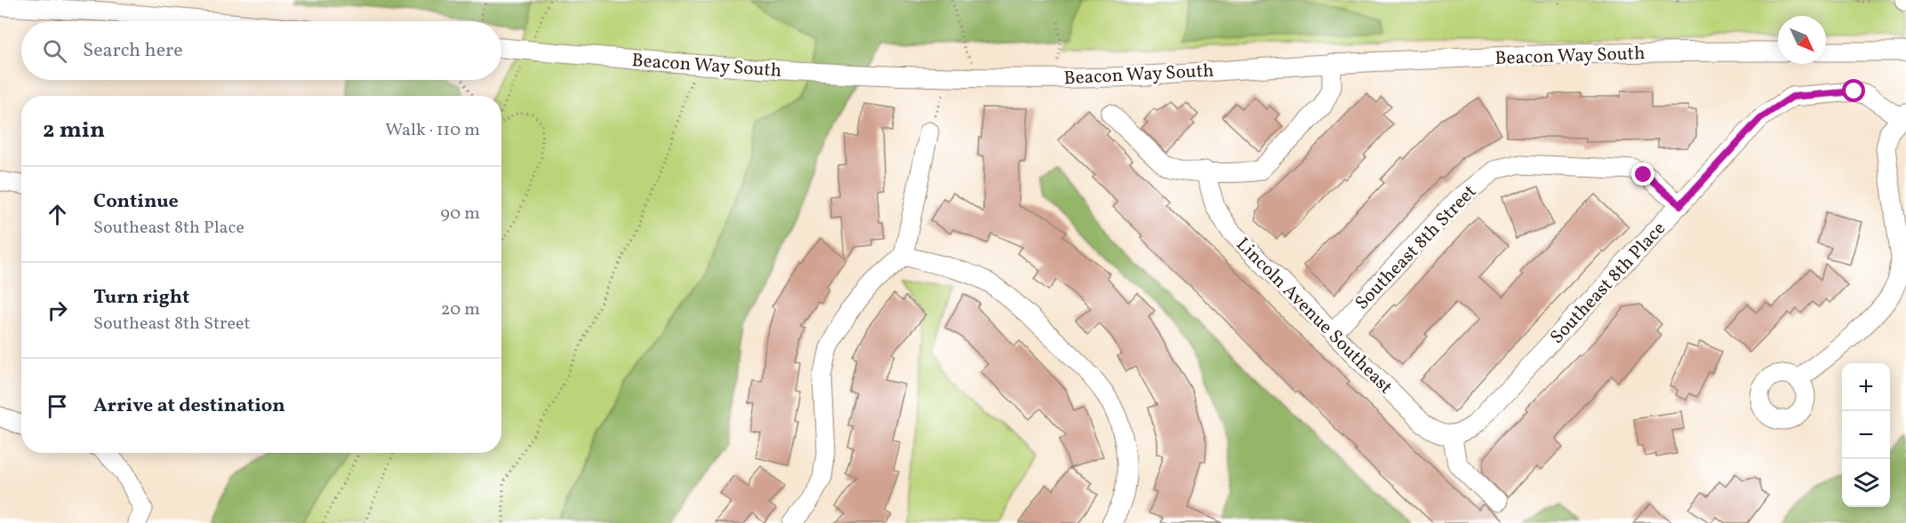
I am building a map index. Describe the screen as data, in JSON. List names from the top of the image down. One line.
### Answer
{"streets":{"street":["Beacon Way South","Southeast 8th Street","Southeast 8th Place","Lincoln Avenue Southeast"]},"crossings":[["Southeast 8th Street","Southeast 8th Place"],["Southeast 8th Street","Lincoln Avenue Southeast"],["Southeast 8th Place","Lincoln Avenue Southeast"]],"north":"bottom right","page":{"search":"Search here","heading":["2 min","Walk · 110 m"],"list":[["Continue","Southeast 8th Place","90 m"],["Turn right","Southeast 8th Street","20 m"],"Arrive at destination"],"map_buttons":["+","−"]}}
